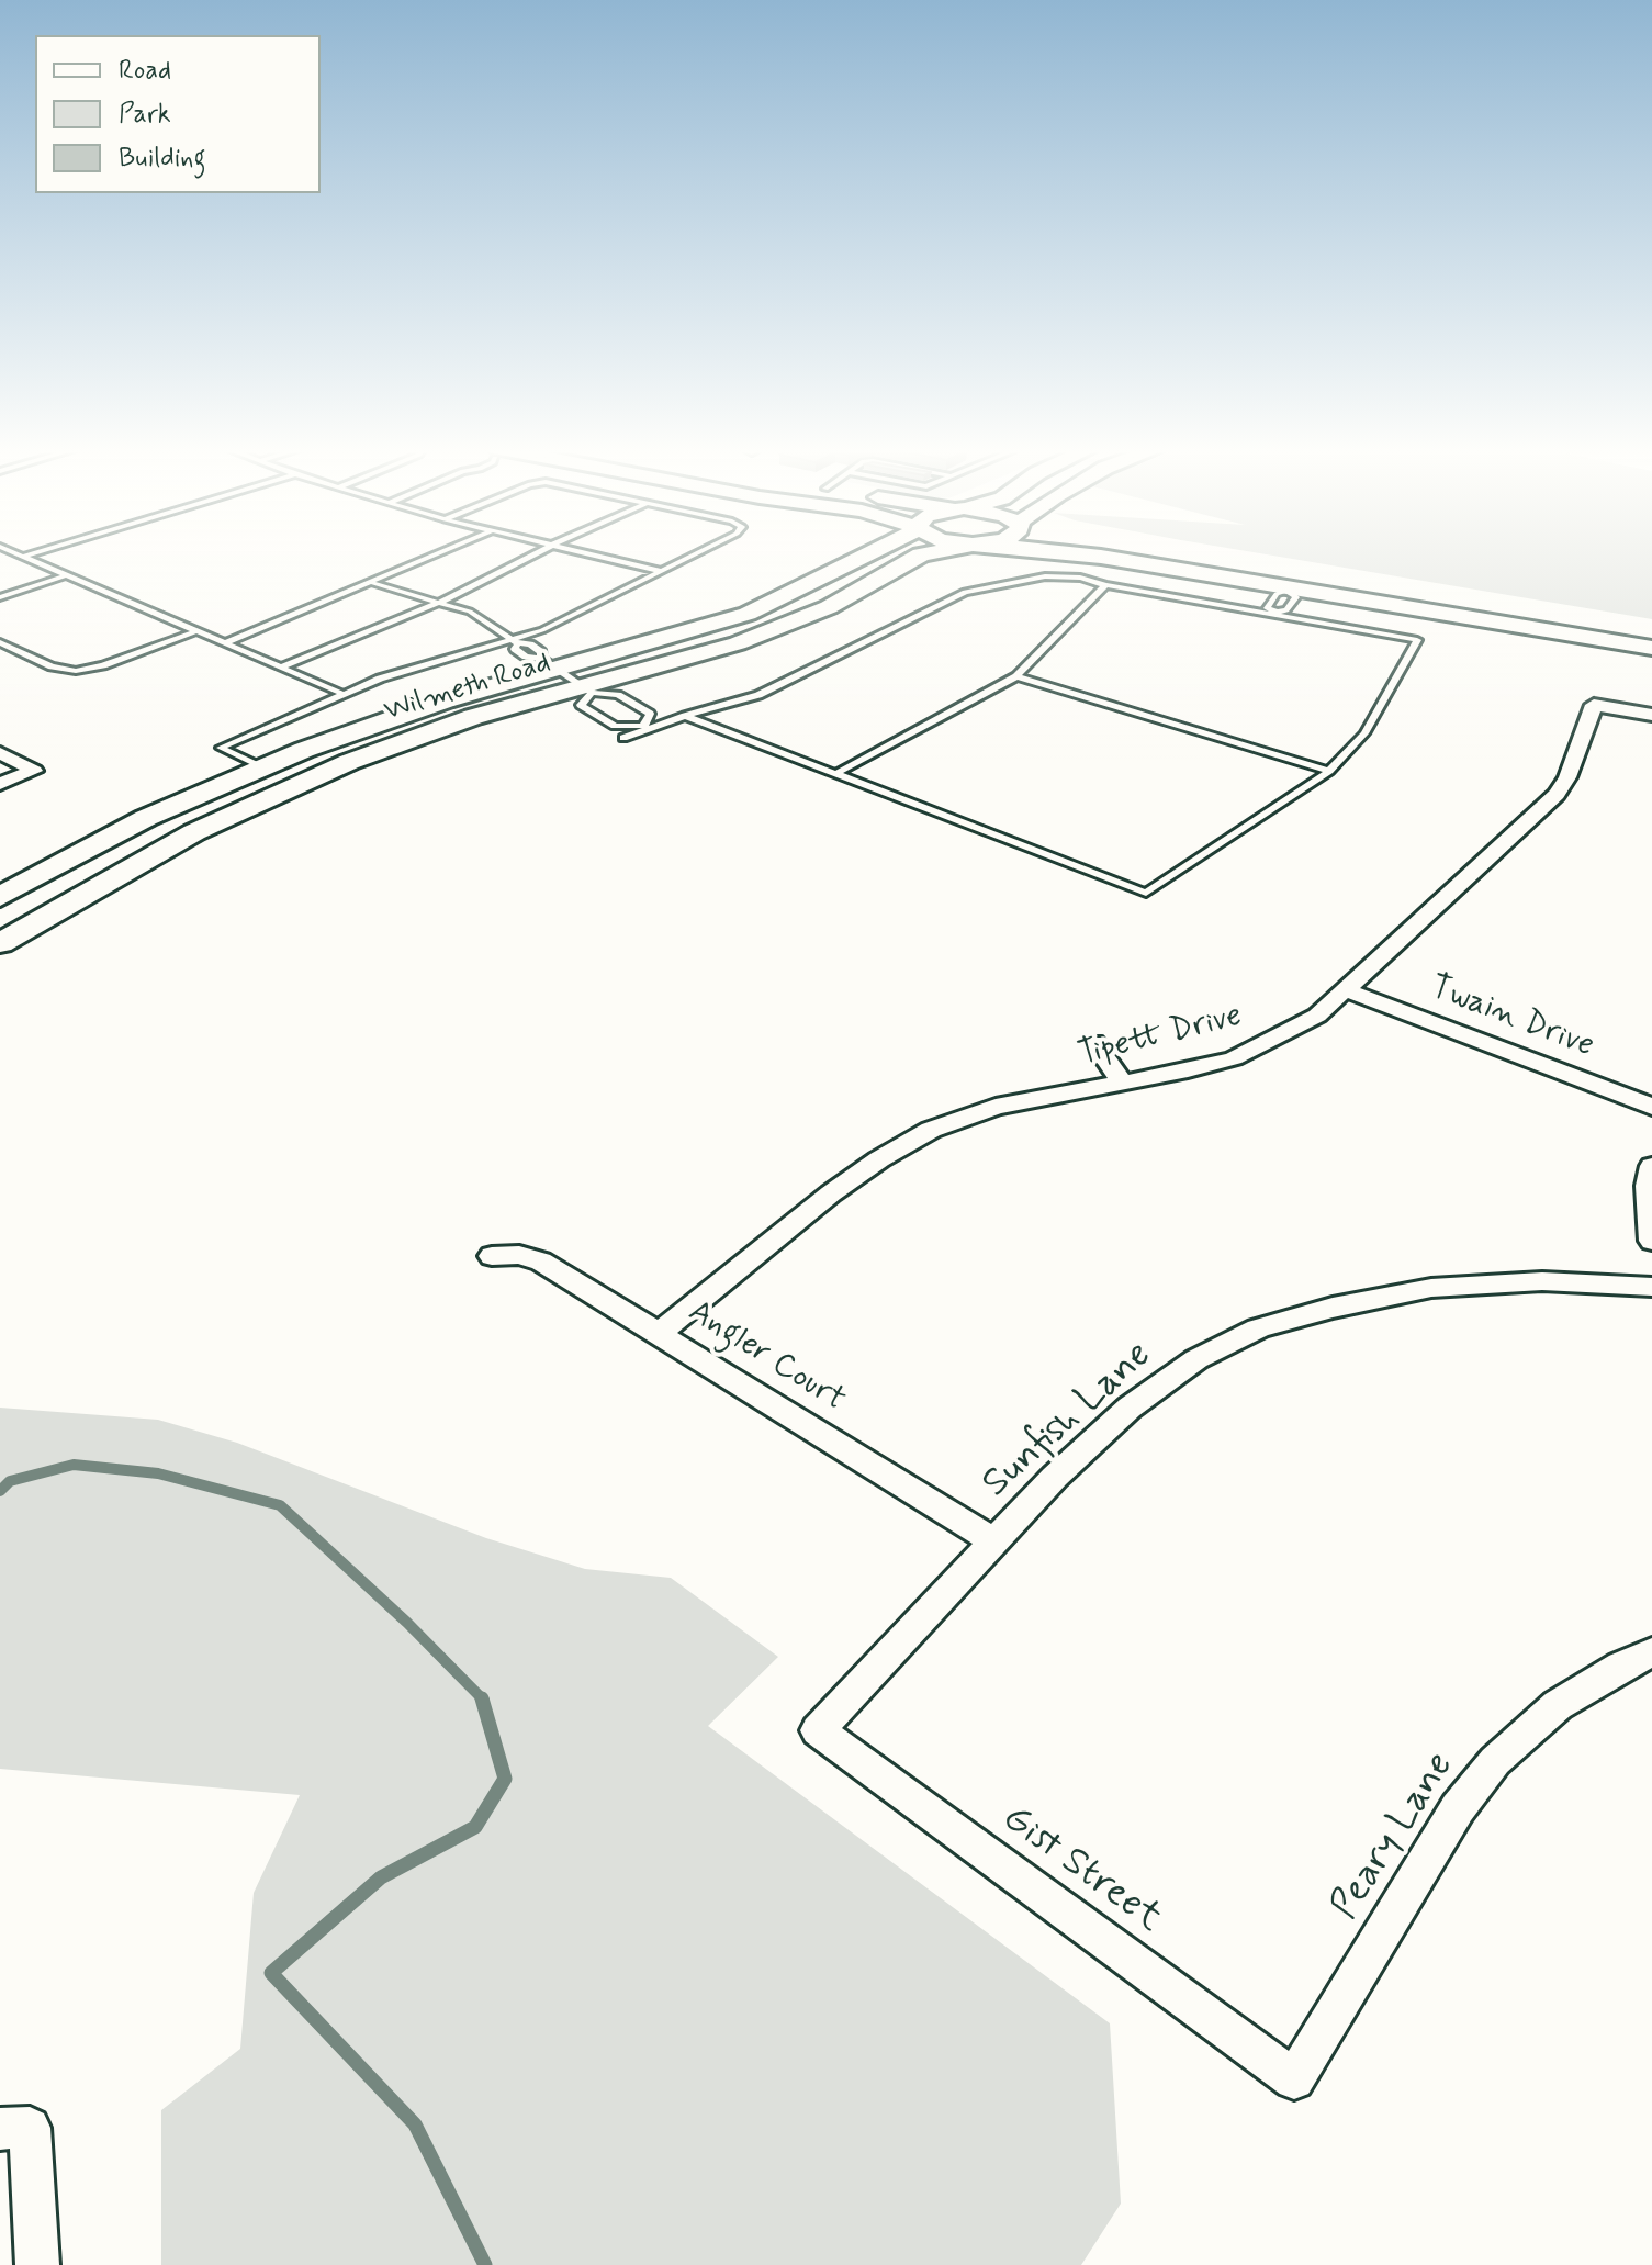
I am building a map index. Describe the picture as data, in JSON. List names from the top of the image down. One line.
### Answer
{"streets":{"street":["Wilmeth Road","Twain Drive","Tipett Drive","Angler Court","Sunfish Lane","Peary Lane","Gist Street"]},"crossings":[["Twain Drive","Tipett Drive"],["Tipett Drive","Angler Court"],["Angler Court","Sunfish Lane"],["Sunfish Lane","Gist Street"],["Peary Lane","Gist Street"]],"legend":["Road","Park","Building"]}
